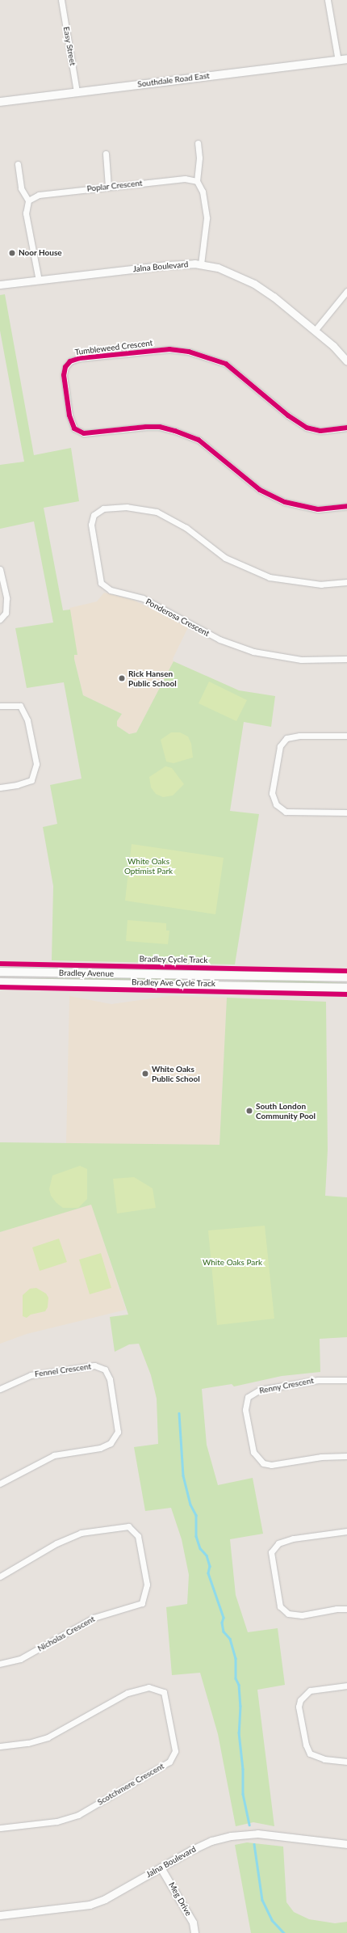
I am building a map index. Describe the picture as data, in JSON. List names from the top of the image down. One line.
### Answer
{"streets":{"main road":["Southdale Road East","Bradley Avenue"],"street":["Easy Street","Poplar Crescent","Jalna Boulevard","Tumbleweed Crescent","Ponderosa Crescent","Fennel Crescent","Renny Crescent","Nicholas Crescent","Scotchmere Crescent","Meg Drive"],"cycle path":["Bradley Cycle Track","Bradley Ave Cycle Track"]},"crossings":[["Easy Street","Southdale Road East"],["Jalna Boulevard","Meg Drive"]],"parks":["White Oaks Optimist Park","White Oaks Park"],"places":["Noor House","Rick Hansen Public School","White Oaks Public School","South London Community Pool"]}
